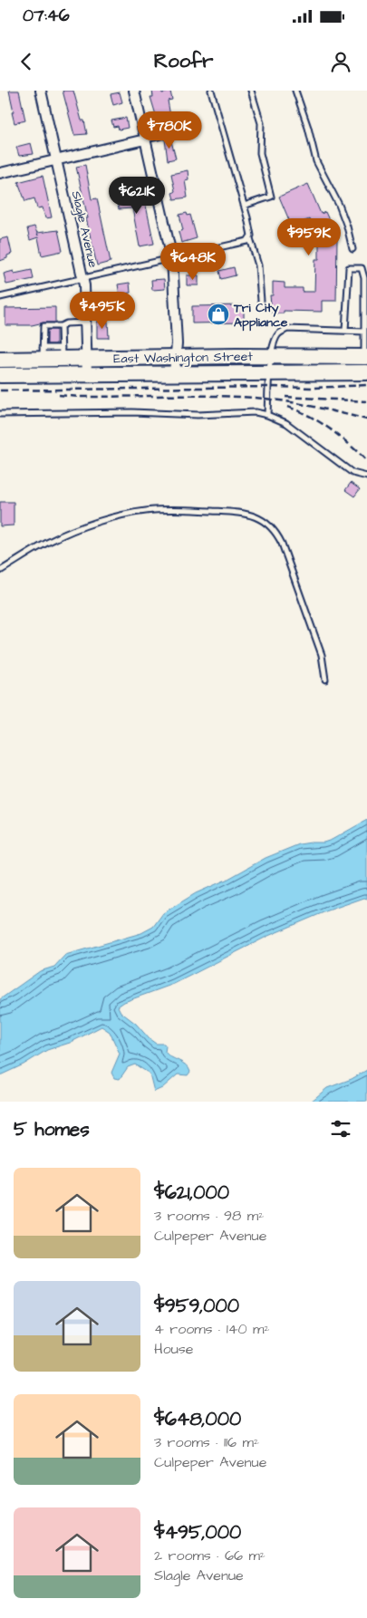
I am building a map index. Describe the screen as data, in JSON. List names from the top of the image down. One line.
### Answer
{"streets":{"highway":["East Washington Street"],"street":["Slagle Avenue"]},"crossings":[["Slagle Avenue","East Washington Street"]],"places":{"shop":["Tri City Appliance"]},"page":{"status":"07:46","header":"Roofr","price":["$780K","$621K","$959K","$648K","$495K"],"heading":"5 homes","list":[{"name":"$621,000","note":"3 rooms · 98 m² · Culpeper Avenue"},{"name":"$959,000","note":"4 rooms · 140 m² · House"},{"name":"$648,000","note":"3 rooms · 116 m² · Culpeper Avenue"},{"name":"$495,000","note":"2 rooms · 66 m² · Slagle Avenue"}]}}
